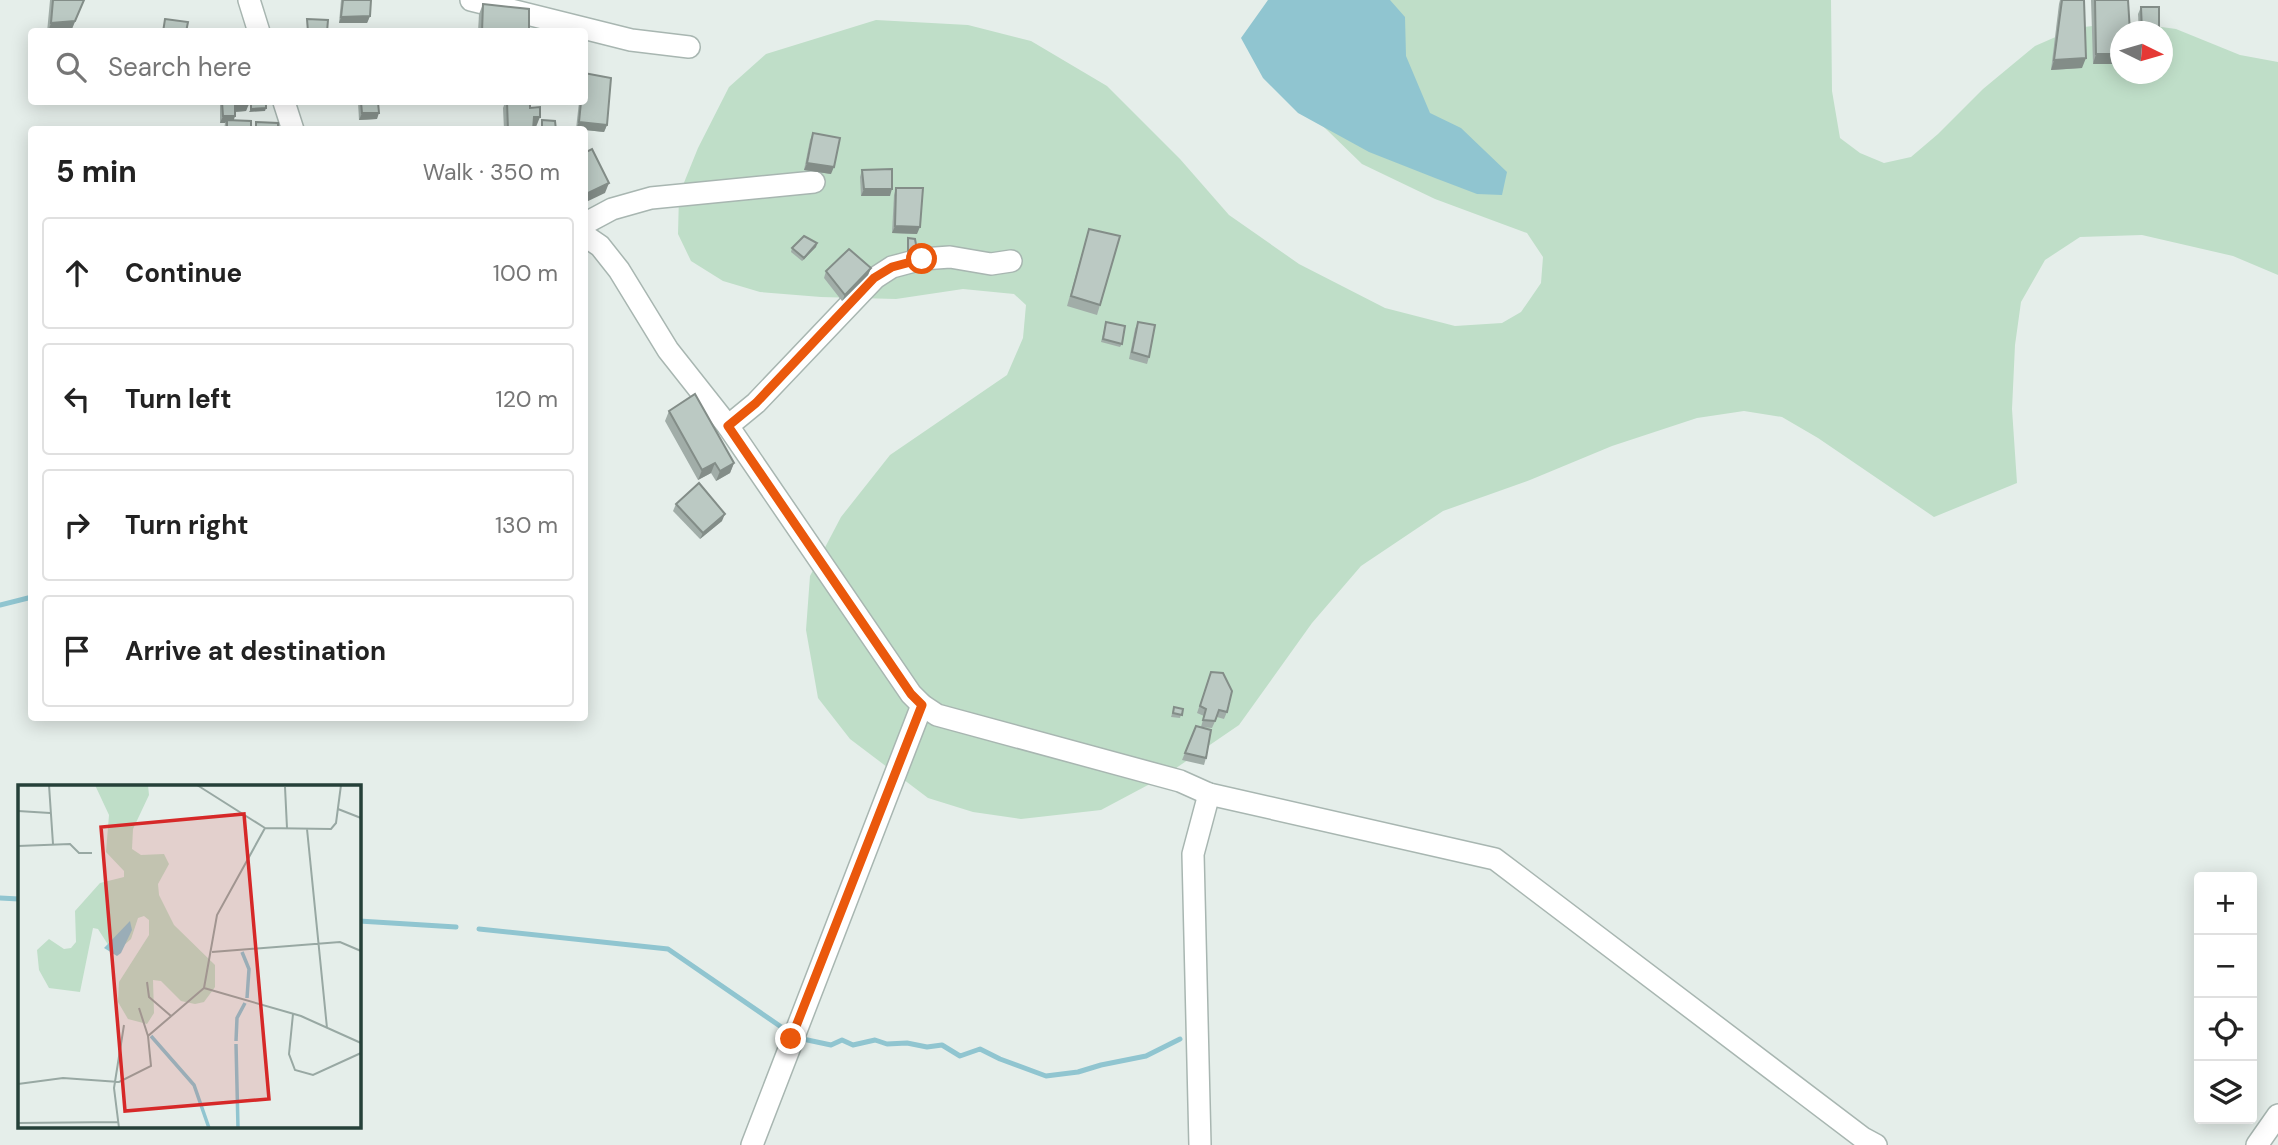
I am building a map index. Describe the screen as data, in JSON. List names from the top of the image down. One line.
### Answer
{"north":"right","page":{"search":"Search here","heading":["5 min","Walk · 350 m"],"list":[["Continue","100 m"],["Turn left","120 m"],["Turn right","130 m"],"Arrive at destination"],"map_buttons":["+","−"]}}
